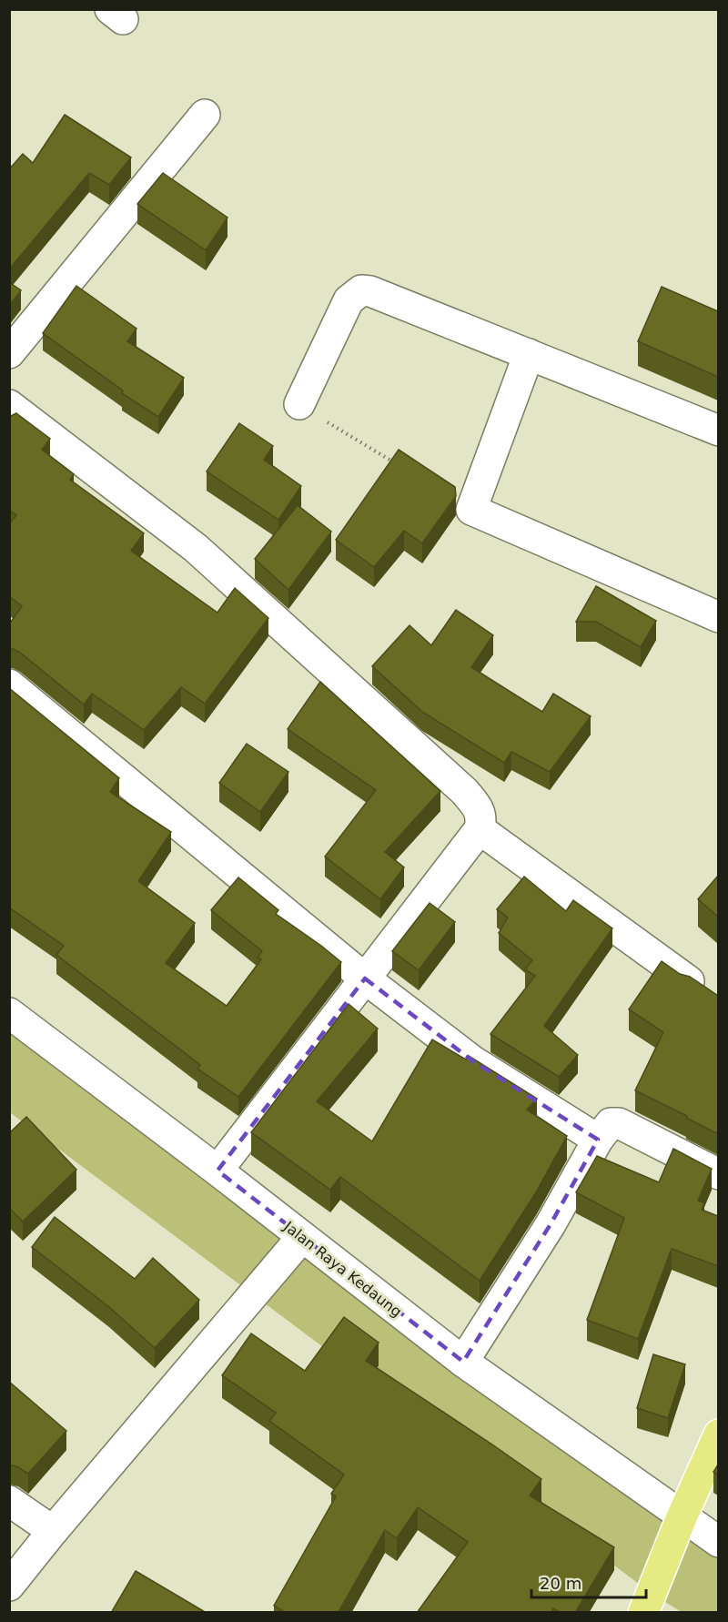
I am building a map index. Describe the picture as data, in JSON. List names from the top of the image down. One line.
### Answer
{"streets":{"street":["Jalan Raya Kedaung"]},"scale_bar":"20 m"}
